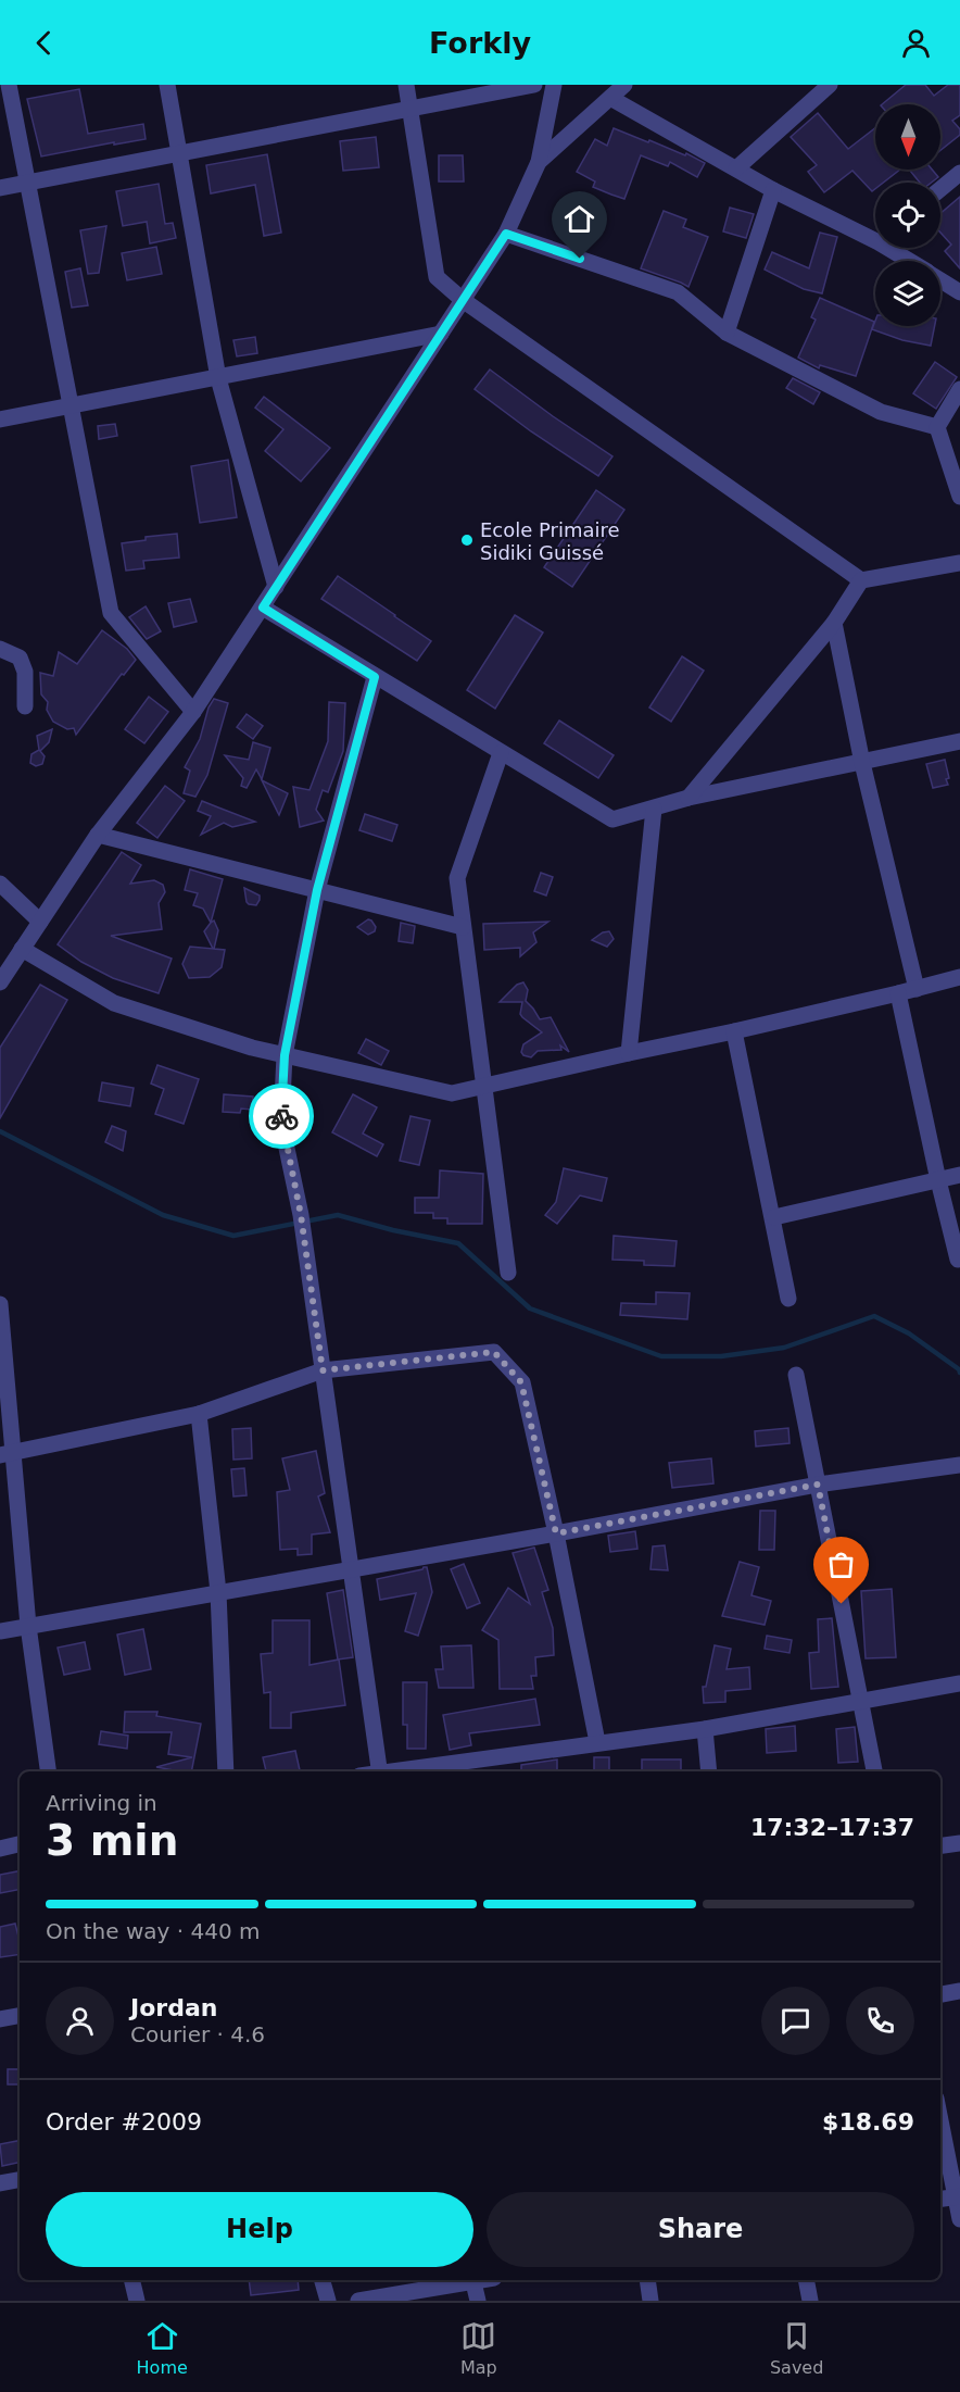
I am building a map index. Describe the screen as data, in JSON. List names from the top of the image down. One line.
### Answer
{"places":["Ecole Primaire Sidiki Guissé"],"north":"bottom","page":{"header":"Forkly","heading":["3 min","Arriving in","17:32–17:37"],"panel":["Jordan","Courier · 4.6","Order #2009","$18.69"],"bar":"On the way · 440 m","buttons":["Help","Share"],"tabs":["Home","Map","Saved"]}}
